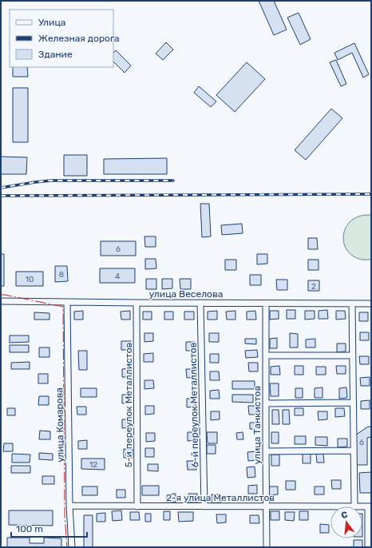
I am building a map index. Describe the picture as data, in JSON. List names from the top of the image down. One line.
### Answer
{"streets":{"street":["улица Веселова","5-й переулок Металлистов","6-й переулок Металлистов","улица Комарова","улица Танкистов","2-я улица Металлистов"]},"crossings":[["улица Веселова","5-й переулок Металлистов"],["улица Веселова","6-й переулок Металлистов"],["улица Веселова","улица Комарова"],["улица Веселова","улица Танкистов"],["5-й переулок Металлистов","2-я улица Металлистов"],["6-й переулок Металлистов","2-я улица Металлистов"],["улица Комарова","2-я улица Металлистов"],["улица Танкистов","2-я улица Металлистов"]],"house_numbers":["6","8","4","10","2","6","12"],"legend":["Улица","Железная дорога","Здание"],"scale_bar":"100 m","north":"top"}
